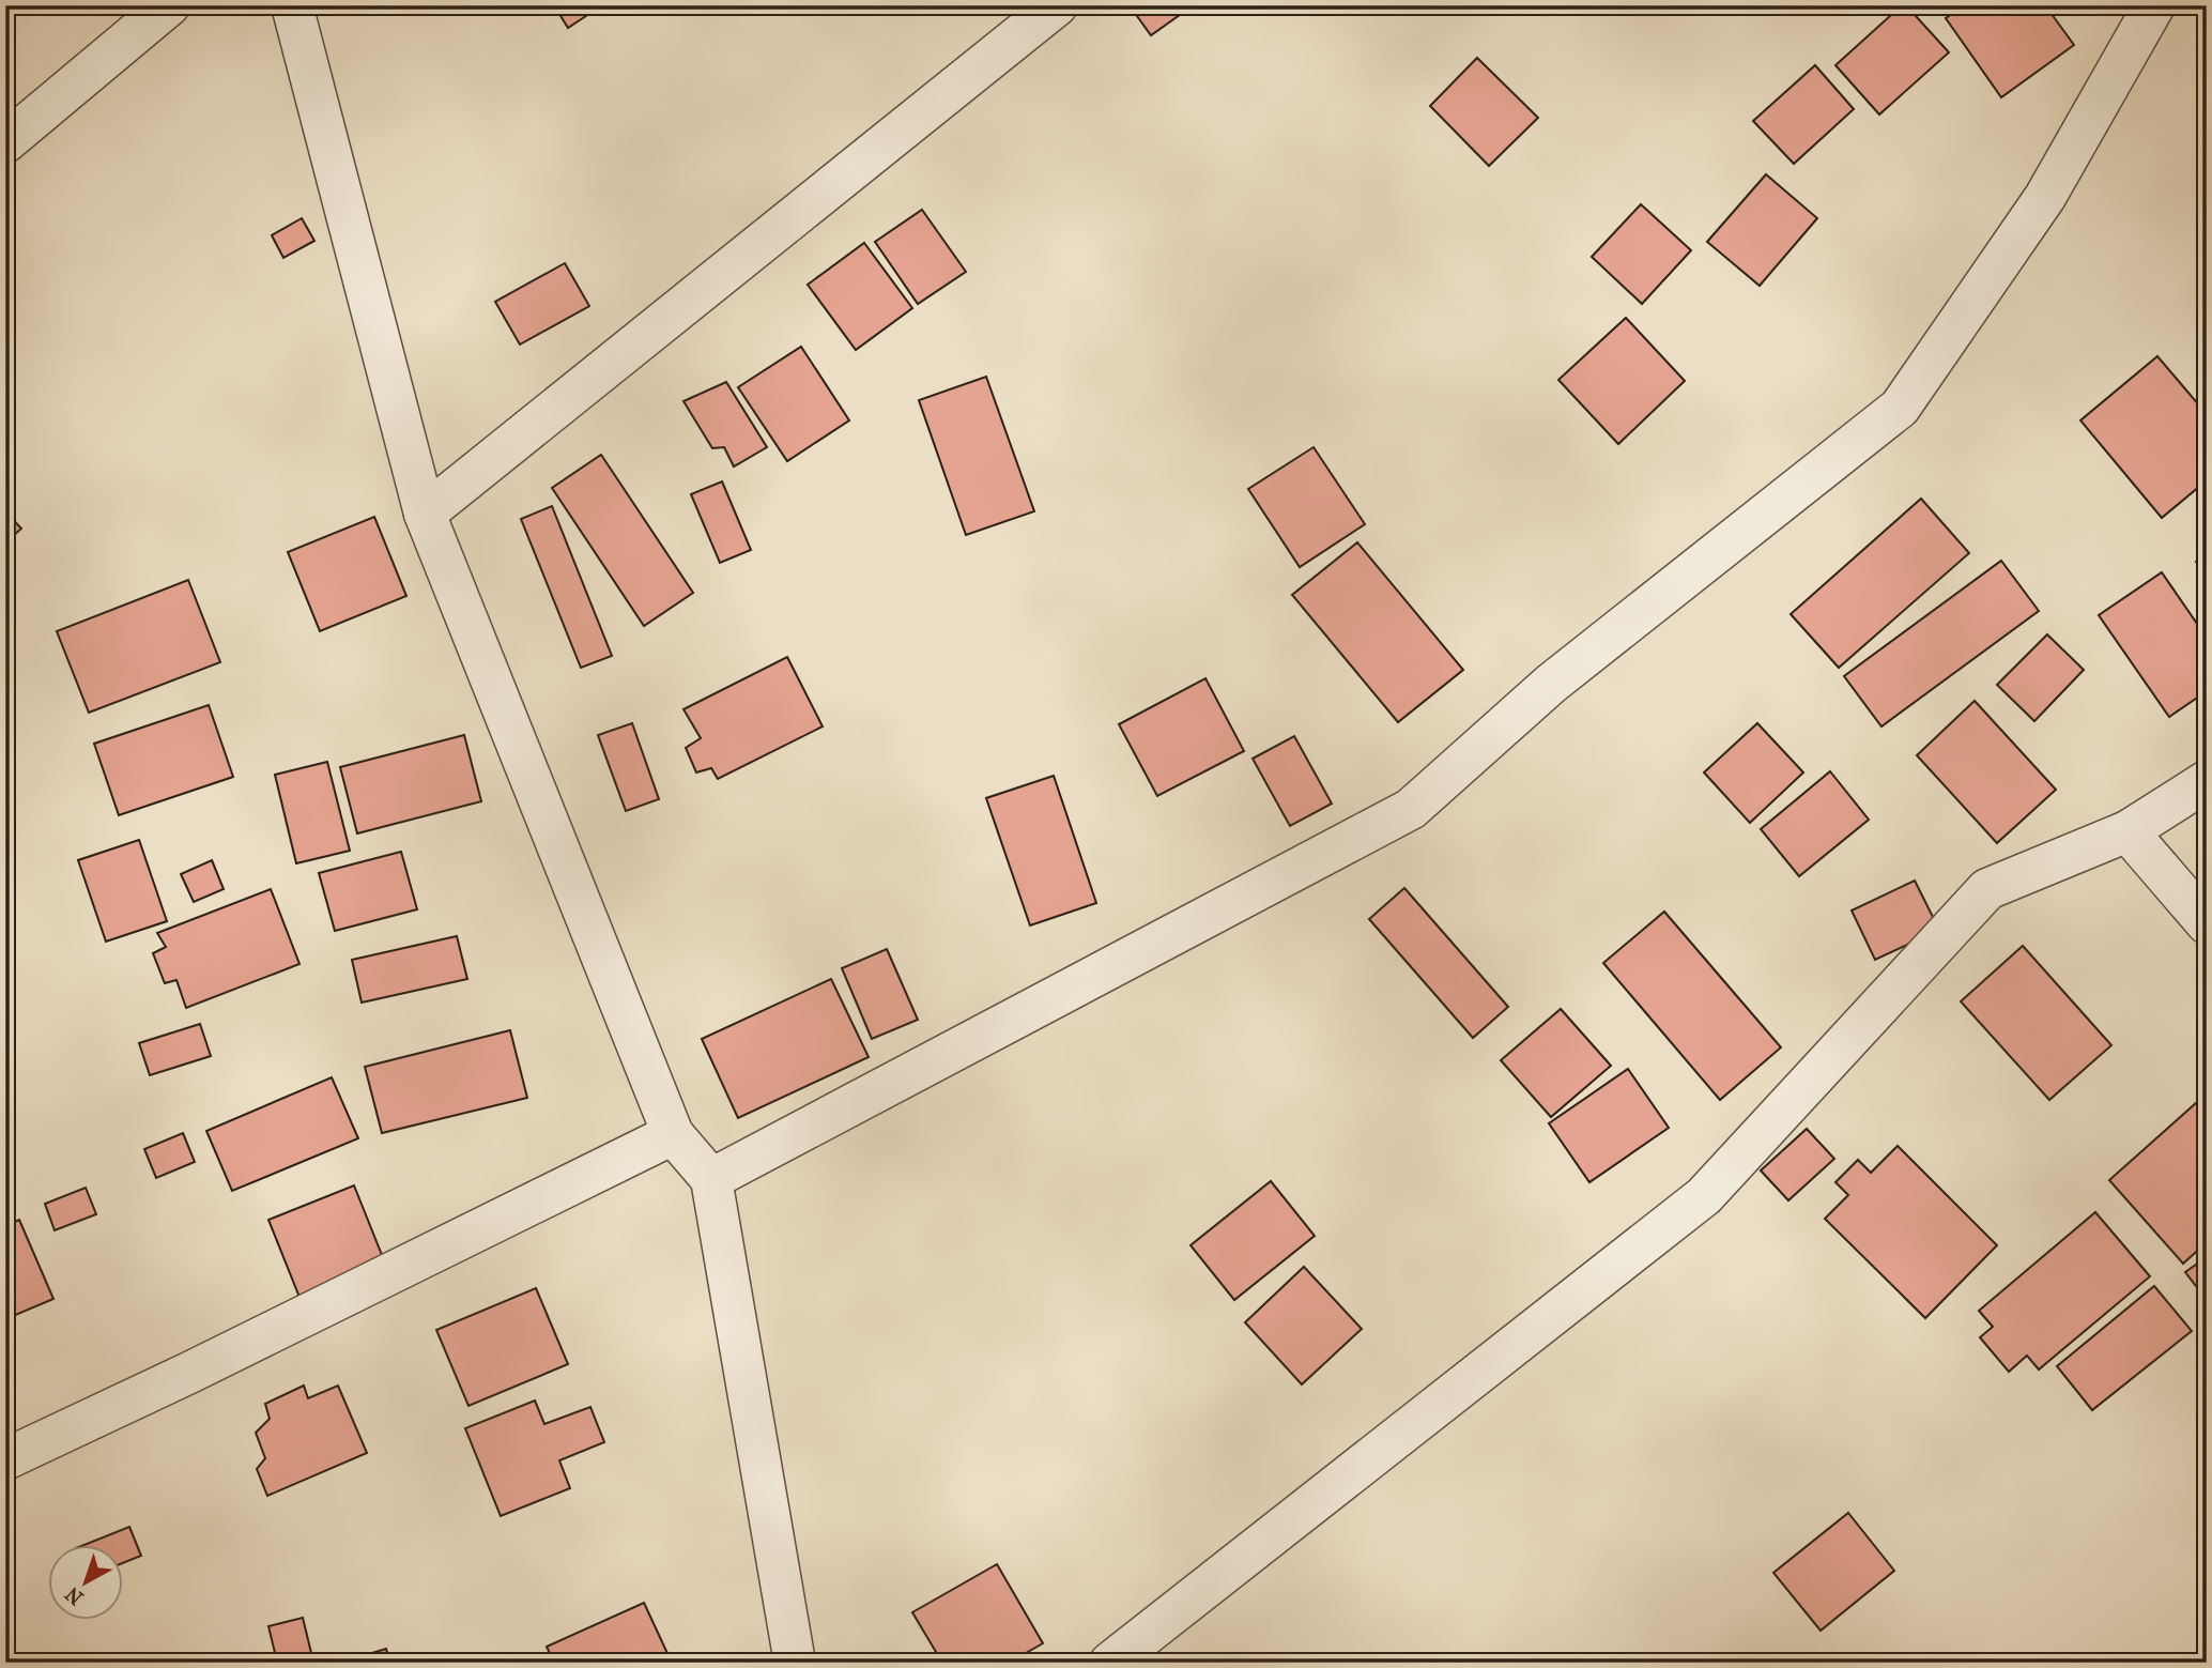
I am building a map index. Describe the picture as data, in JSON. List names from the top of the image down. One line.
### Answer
{"north":"bottom left"}
